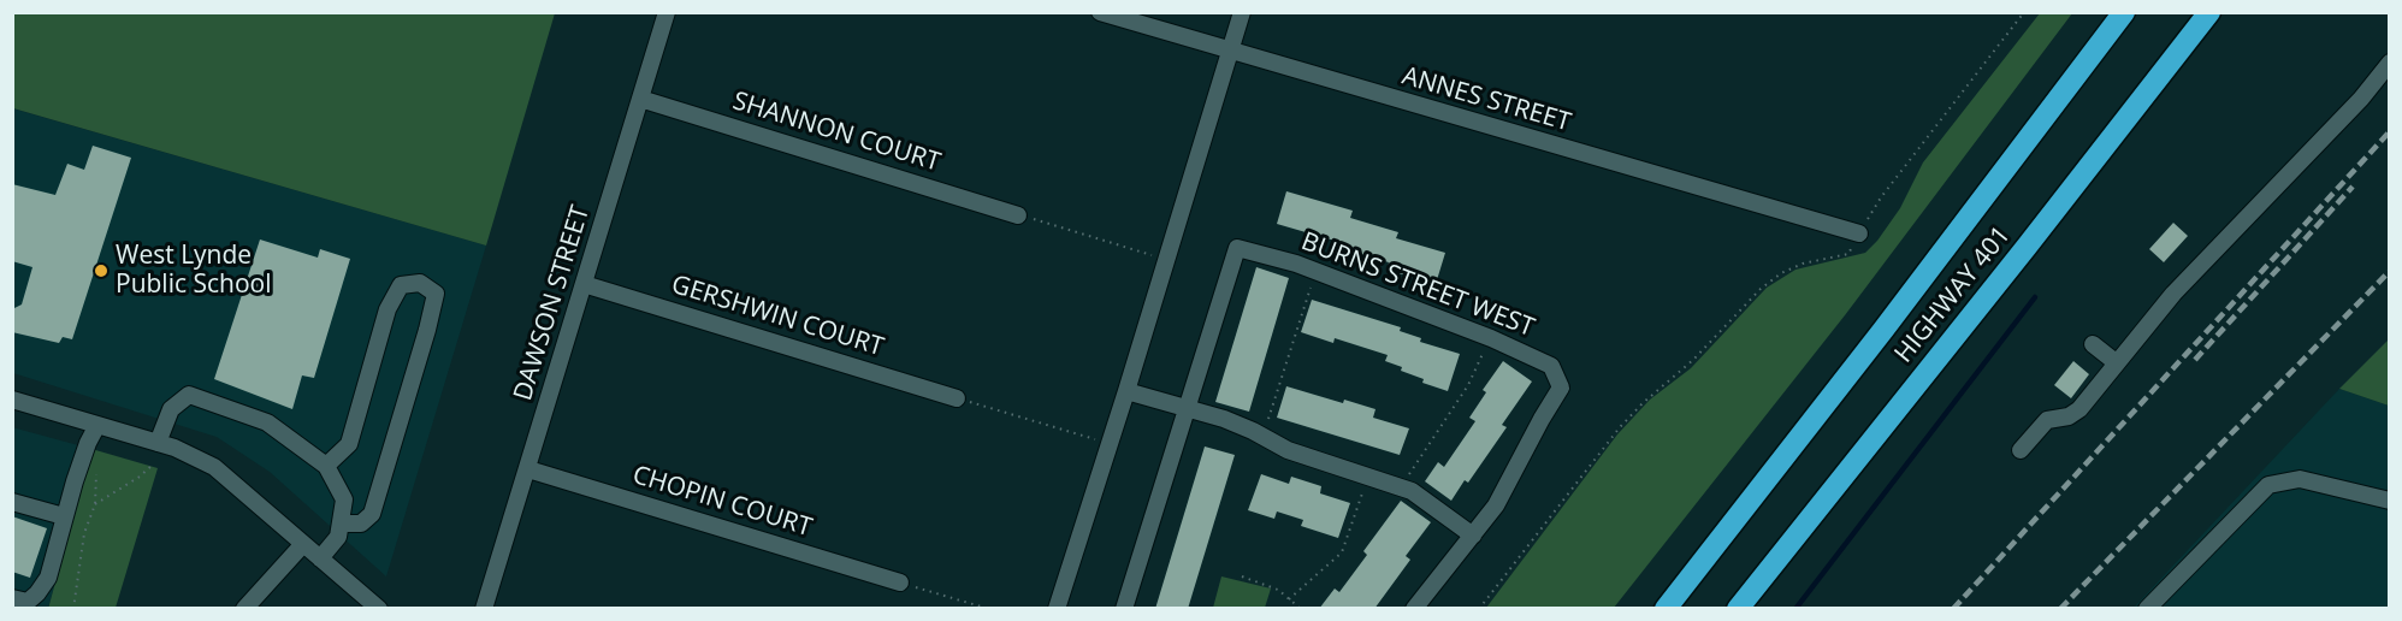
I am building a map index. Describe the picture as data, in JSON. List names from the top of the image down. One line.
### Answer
{"streets":{"highway":["HIGHWAY 401"],"street":["ANNES STREET","SHANNON COURT","BURNS STREET WEST","DAWSON STREET","GERSHWIN COURT","CHOPIN COURT"]},"crossings":[["SHANNON COURT","DAWSON STREET"],["DAWSON STREET","GERSHWIN COURT"],["DAWSON STREET","CHOPIN COURT"]],"places":["West Lynde Public School"]}
